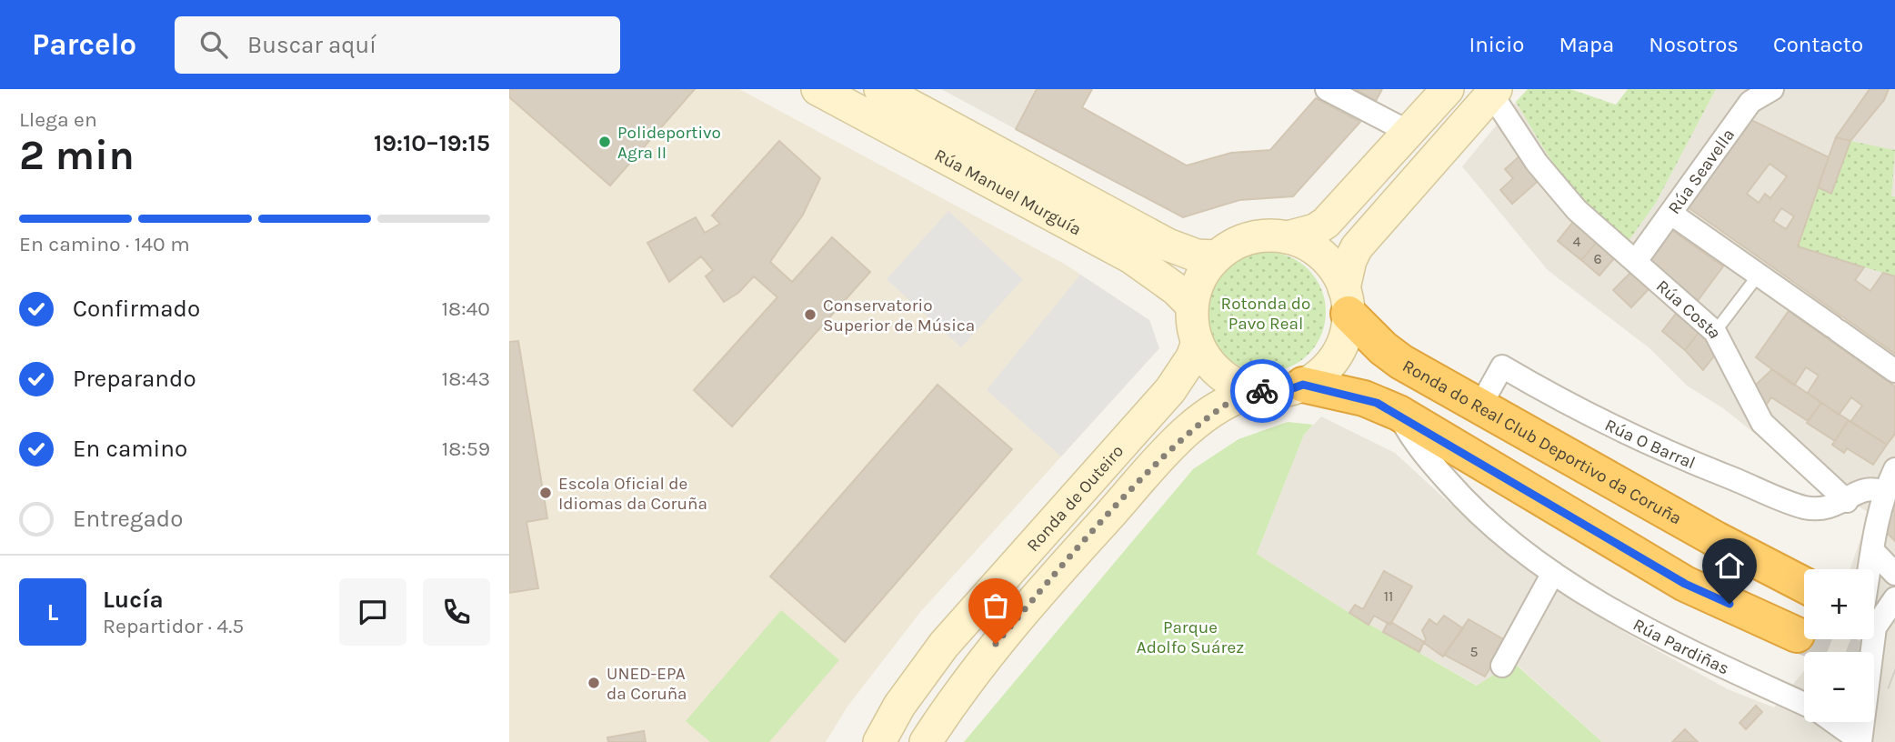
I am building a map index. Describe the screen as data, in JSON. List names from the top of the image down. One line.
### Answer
{"streets":{"highway":["Ronda do Real Club Deportivo da Coruña"],"main road":["Rúa Manuel Murguía","Ronda de Outeiro"],"street":["Rúa Seavella","Rúa Costa","Rúa O Barral","Rúa Pardiñas"]},"crossings":[["Rúa Seavella","Rúa Costa"],["Rúa Manuel Murguía","Ronda do Real Club Deportivo da Coruña"],["Rúa Manuel Murguía","Ronda de Outeiro"],["Rúa Costa","Rúa O Barral"],["Ronda do Real Club Deportivo da Coruña","Rúa O Barral"],["Ronda do Real Club Deportivo da Coruña","Ronda de Outeiro"]],"parks":["Rotonda do Pavo Real","Parque Adolfo Suárez"],"places":["Polideportivo Agra II","Conservatorio Superior de Música","Escola Oficial de Idiomas da Coruña","UNED-EPA da Coruña"],"house_numbers":["4","6","11","5"],"page":{"header":"Parcelo","search":"Buscar aquí","nav":["Inicio","Mapa","Nosotros","Contacto"],"heading":["2 min","Llega en","19:10–19:15"],"panel":["Lucía","Repartidor · 4.5"],"bar":"En camino · 140 m","list":[["Confirmado","18:40"],["Preparando","18:43"],["En camino","18:59"],"Entregado"],"map_buttons":["+","−"],"round":"L"}}
